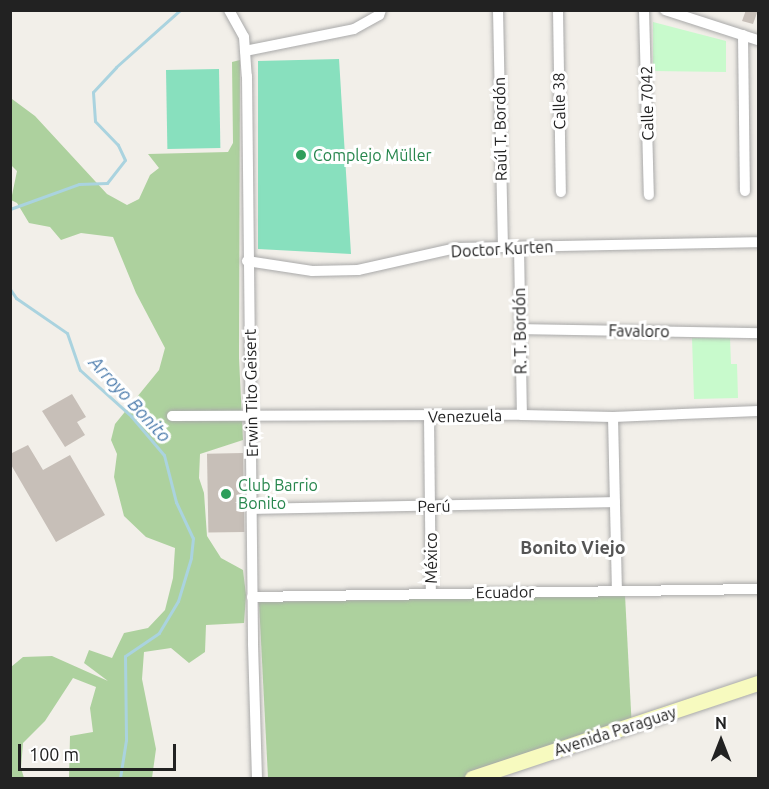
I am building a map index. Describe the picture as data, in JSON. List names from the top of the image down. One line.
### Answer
{"streets":{"main road":["Avenida Paraguay"],"street":["Calle 38","Calle 7042","Raúl T. Bordón","Doctor Kurten","R. T. Bordón","Favaloro","Erwin Tito Geisert","Venezuela","Perú","México","Ecuador"]},"crossings":[["Raúl T. Bordón","Doctor Kurten"],["Doctor Kurten","R. T. Bordón"],["Doctor Kurten","Erwin Tito Geisert"],["R. T. Bordón","Favaloro"],["R. T. Bordón","Venezuela"],["Erwin Tito Geisert","Venezuela"],["Erwin Tito Geisert","Perú"],["Erwin Tito Geisert","Ecuador"],["Venezuela","México"],["Perú","México"],["México","Ecuador"]],"districts":["Bonito Viejo"],"water":["Arroyo Bonito"],"places":["Complejo Müller","Club Barrio Bonito"],"scale_bar":"100 m","north":"top"}
